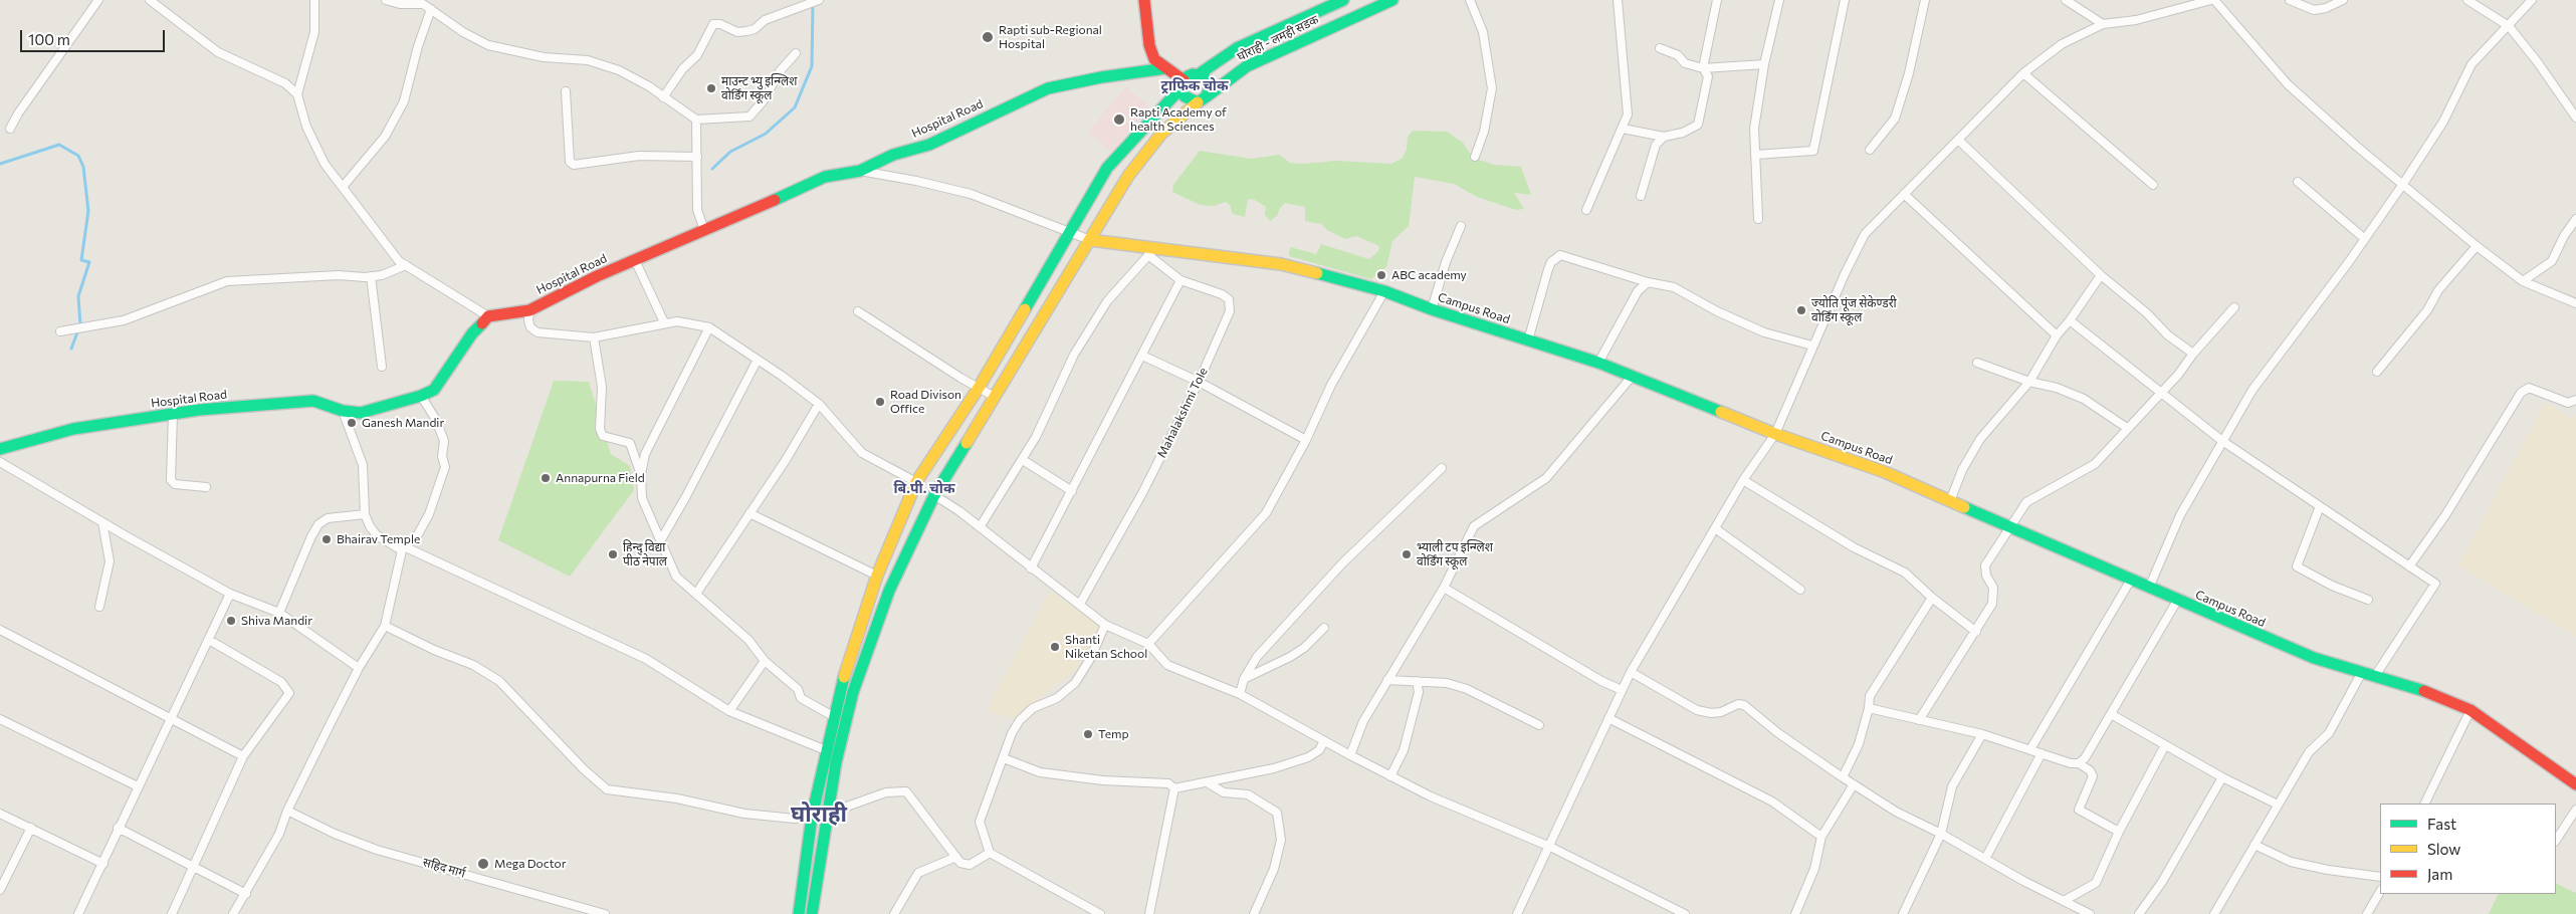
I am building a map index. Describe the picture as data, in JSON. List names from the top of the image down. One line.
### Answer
{"streets":{"street":["घोराही - लमही सडक","Hospital Road","Campus Road","Mahalakshmi Tole","सहिद मार्ग"]},"crossings":[["घोराही - लमही सडक","Campus Road"],["Campus Road","Mahalakshmi Tole"]],"districts":["ट्राफिक चोक","बि.पी. चोक","घोराही"],"places":["Rapti sub-Regional Hospital","माउन्ट भ्यु इन्ग्लिश वोर्डिंग स्कूल","Rapti Academy of health Sciences","ABC academy","ज्योति पूंज सेकेण्डरी वोर्डिंग स्कूल","Road Divison Office","Ganesh Mandir","Annapurna Field","Bhairav Temple","हिन्दु विद्या पीठ नेपाल","भ्याली टप इन्ग्लिश वोर्डिंग स्कूल","Shiva Mandir","Shanti Niketan School","Temp","Mega Doctor"],"legend":["Fast","Slow","Jam"],"scale_bar":"100 m"}
